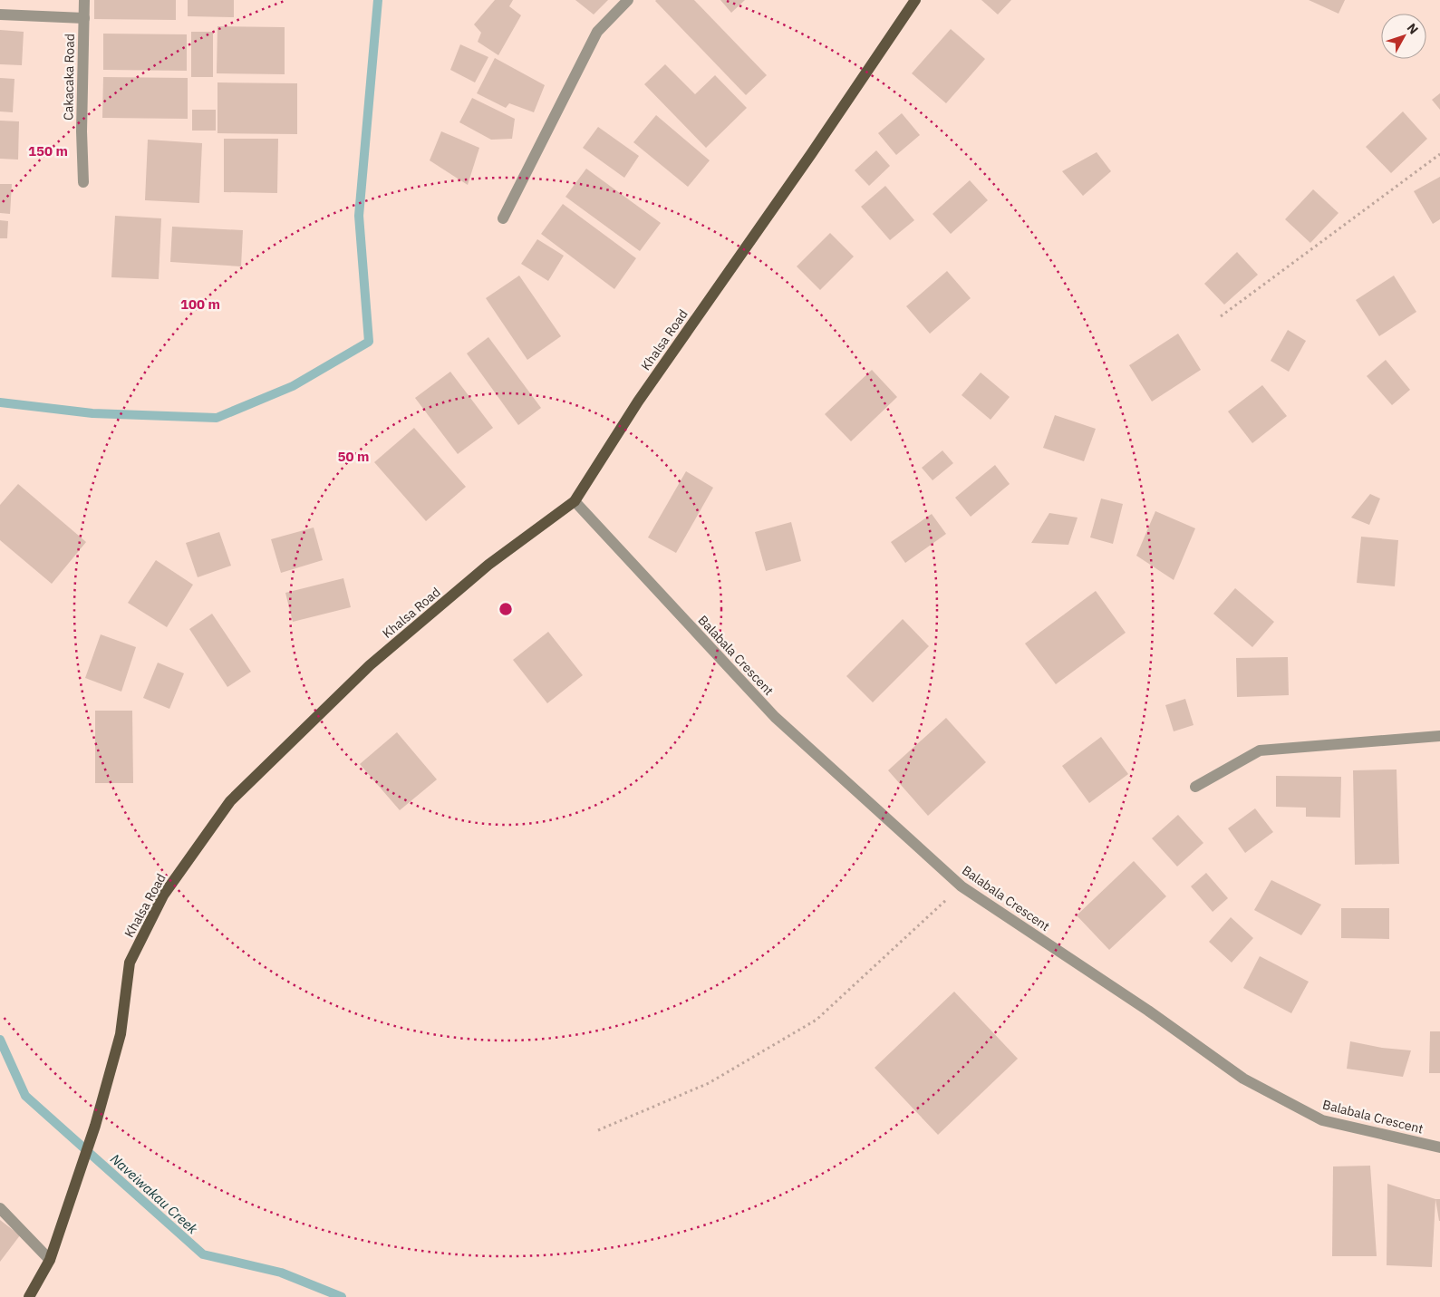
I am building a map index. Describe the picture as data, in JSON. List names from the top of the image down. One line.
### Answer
{"streets":{"main road":["Khalsa Road"],"street":["Cakacaka Road","Balabala Crescent"]},"crossings":[["Khalsa Road","Balabala Crescent"]],"water":["Naveiwakau Creek"],"north":"top right","rings":["150 m","100 m","50 m"]}
